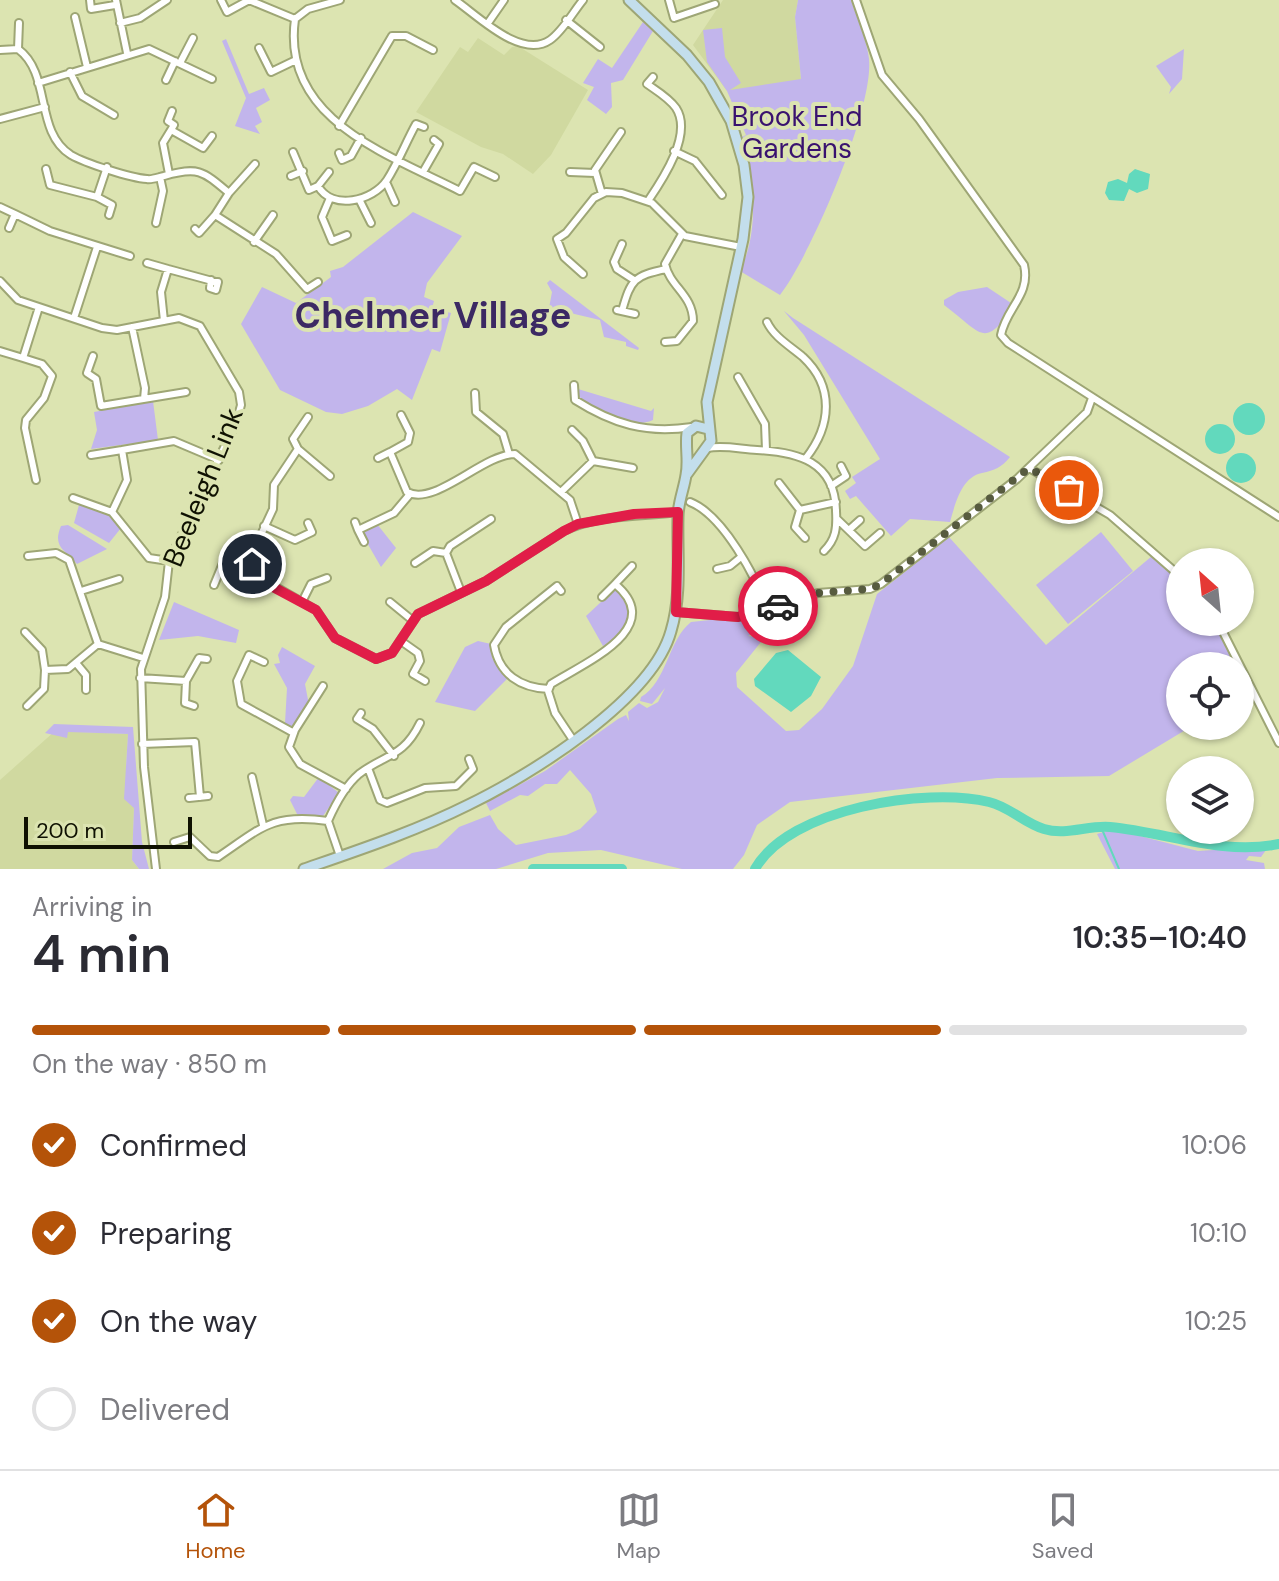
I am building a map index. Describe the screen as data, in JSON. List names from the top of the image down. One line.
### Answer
{"streets":{"street":["Beeleigh Link"]},"districts":["Chelmer Village"],"parks":["Brook End Gardens"],"scale_bar":"200 m","north":"top left","page":{"scale":"200 m","heading":["4 min","Arriving in","10:35–10:40"],"bar":"On the way · 850 m","list":[["Confirmed","10:06"],["Preparing","10:10"],["On the way","10:25"],"Delivered"],"tabs":["Home","Map","Saved"]}}
